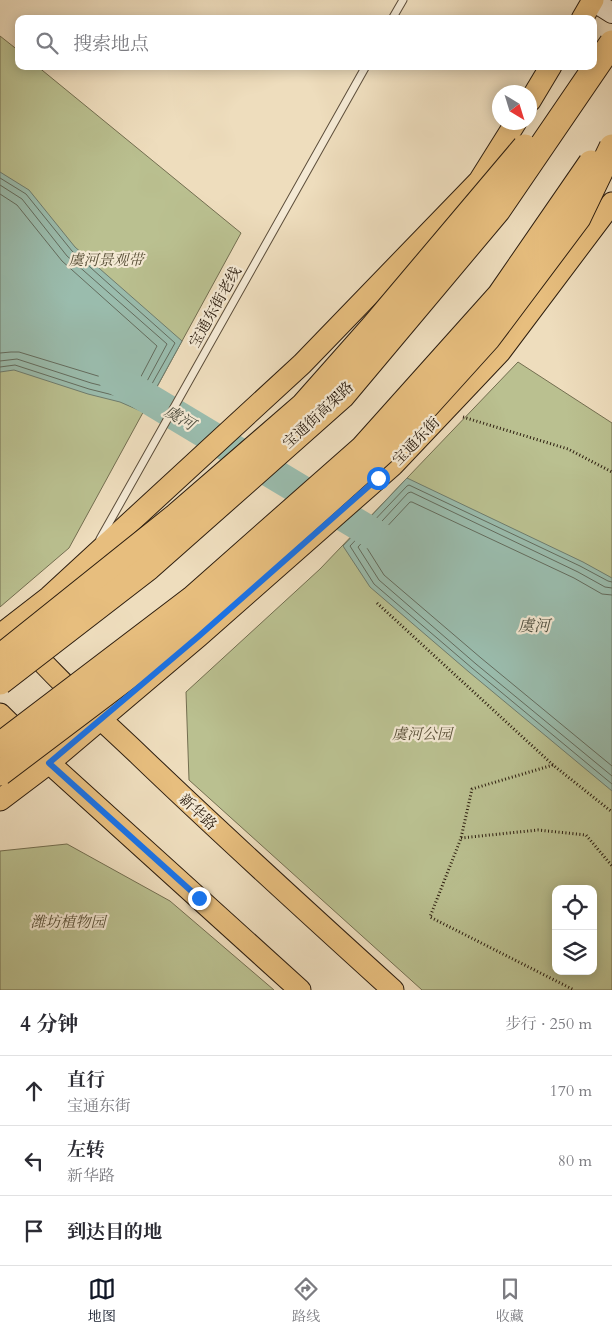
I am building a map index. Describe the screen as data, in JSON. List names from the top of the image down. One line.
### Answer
{"streets":{"highway":["宝通街高架路"],"main road":["宝通东街","新华路"],"lane":["宝通东街老线"]},"crossings":[["宝通东街","新华路"]],"water":["虞河"],"parks":["虞河景观带","虞河公园","潍坊植物园"],"north":"bottom right","page":{"search":"搜索地点","heading":["4 分钟","步行 · 250 m"],"list":[["直行","宝通东街","170 m"],["左转","新华路","80 m"],"到达目的地"],"nav":["地图","路线","收藏"]}}
